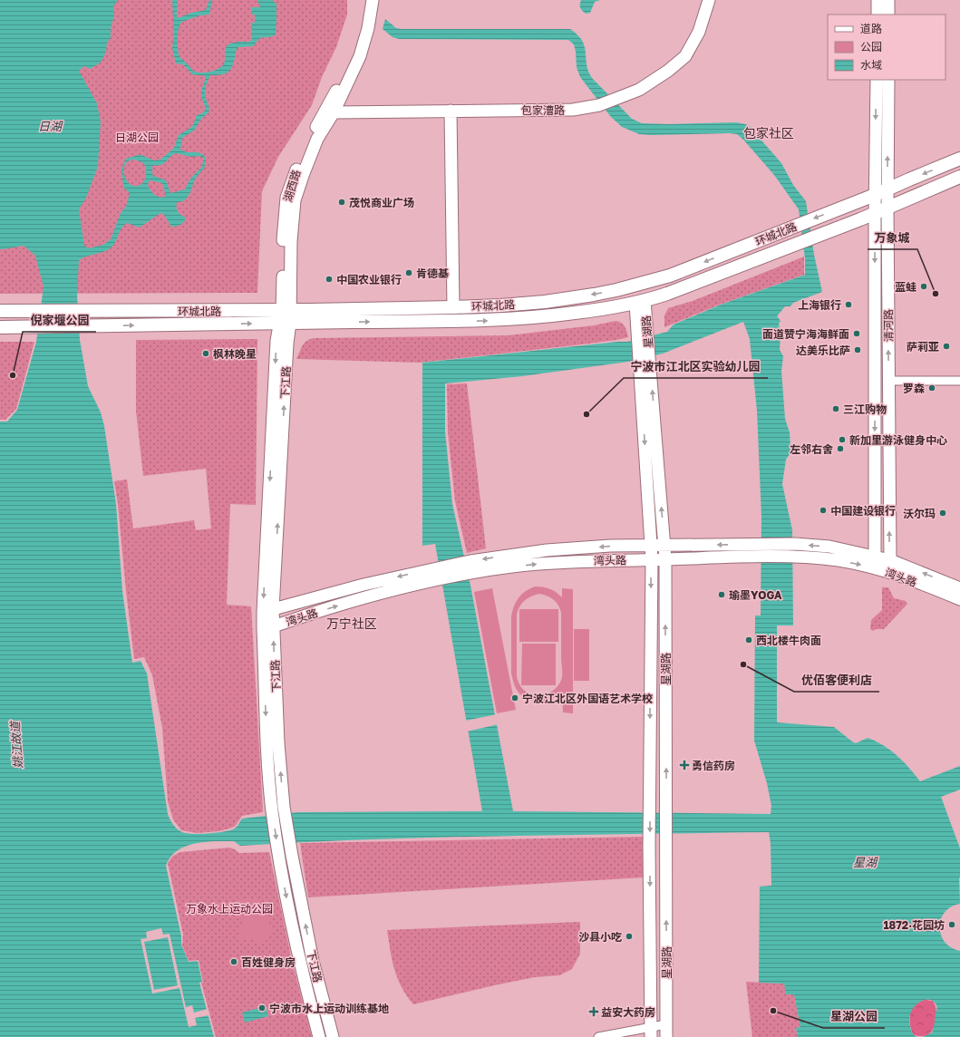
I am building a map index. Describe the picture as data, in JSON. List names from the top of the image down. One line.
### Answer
{"streets":{"main road":["包家漕路","湖西路","环城北路","清河路","星湖路","下江路","湾头路"]},"crossings":[["包家漕路","湖西路"],["湖西路","环城北路"],["湖西路","下江路"],["环城北路","清河路"],["环城北路","星湖路"],["环城北路","下江路"],["清河路","湾头路"],["星湖路","湾头路"],["下江路","湾头路"]],"districts":["包家社区","万宁社区"],"water":["日湖","姚江故道","星湖"],"parks":["日湖公园","万象水上运动公园"],"places":{"other":["茂悦商业广场","肯德基","中国农业银行","蓝蛙","万象城","上海银行","面道赞宁海海鲜面","萨莉亚","达美乐比萨","枫林晚星","倪家堰公园","罗森","三江购物","宁波市江北区实验幼儿园","新加里游泳健身中心","左邻右舍","中国建设银行","沃尔玛","瑜墨YOGA","西北楼牛肉面","优佰客便利店","宁波江北区外国语艺术学校","1872·花园坊","沙县小吃","百姓健身房","宁波市水上运动训练基地","星湖公园"],"health":["勇信药房","益安大药房"]},"legend":["道路","公园","水域"]}
